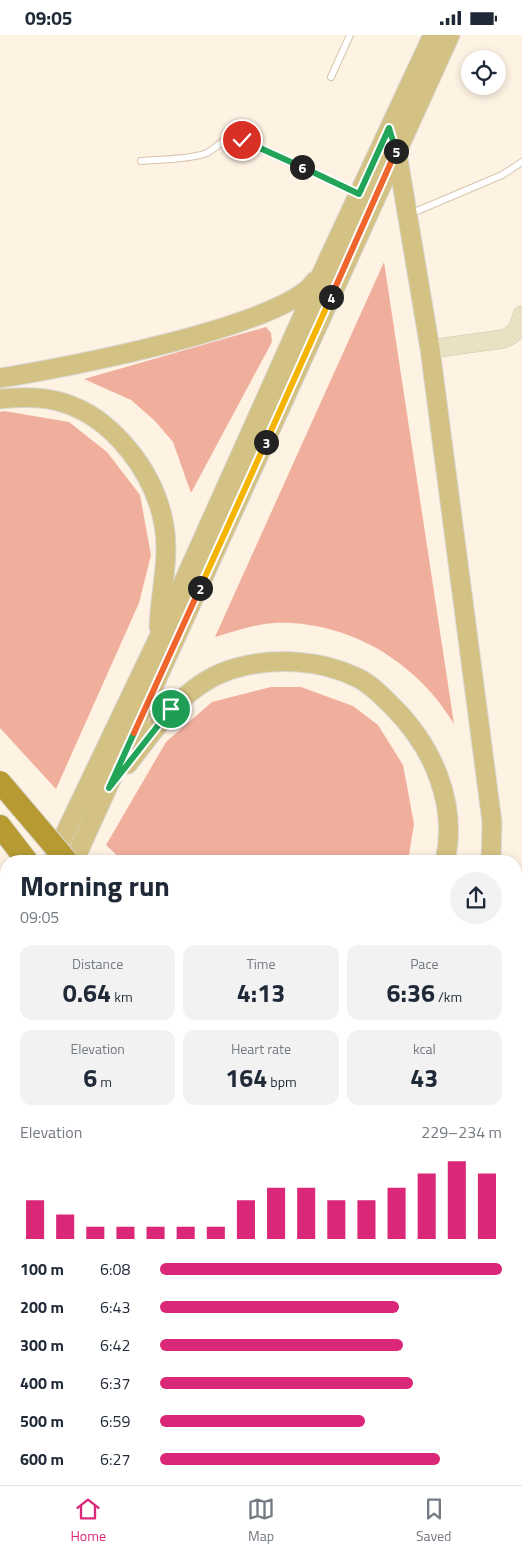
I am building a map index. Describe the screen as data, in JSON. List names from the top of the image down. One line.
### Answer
{"page":{"status":"09:05","pins":["5","6","4","3","2"],"heading":["Morning run","09:05"],"stats":[["Distance","0.64 km"],["Time","4:13"],["Pace","6:36 /km"],["Elevation","6 m"],["Heart rate","164 bpm"],["kcal","43"]],"chart":["Elevation","229–234 m"],"list":[{"name":"100 m","note":"6:08"},{"name":"200 m","note":"6:43"},{"name":"300 m","note":"6:42"},{"name":"400 m","note":"6:37"},{"name":"500 m","note":"6:59"},{"name":"600 m","note":"6:27"}],"tabs":["Home","Map","Saved"]}}
